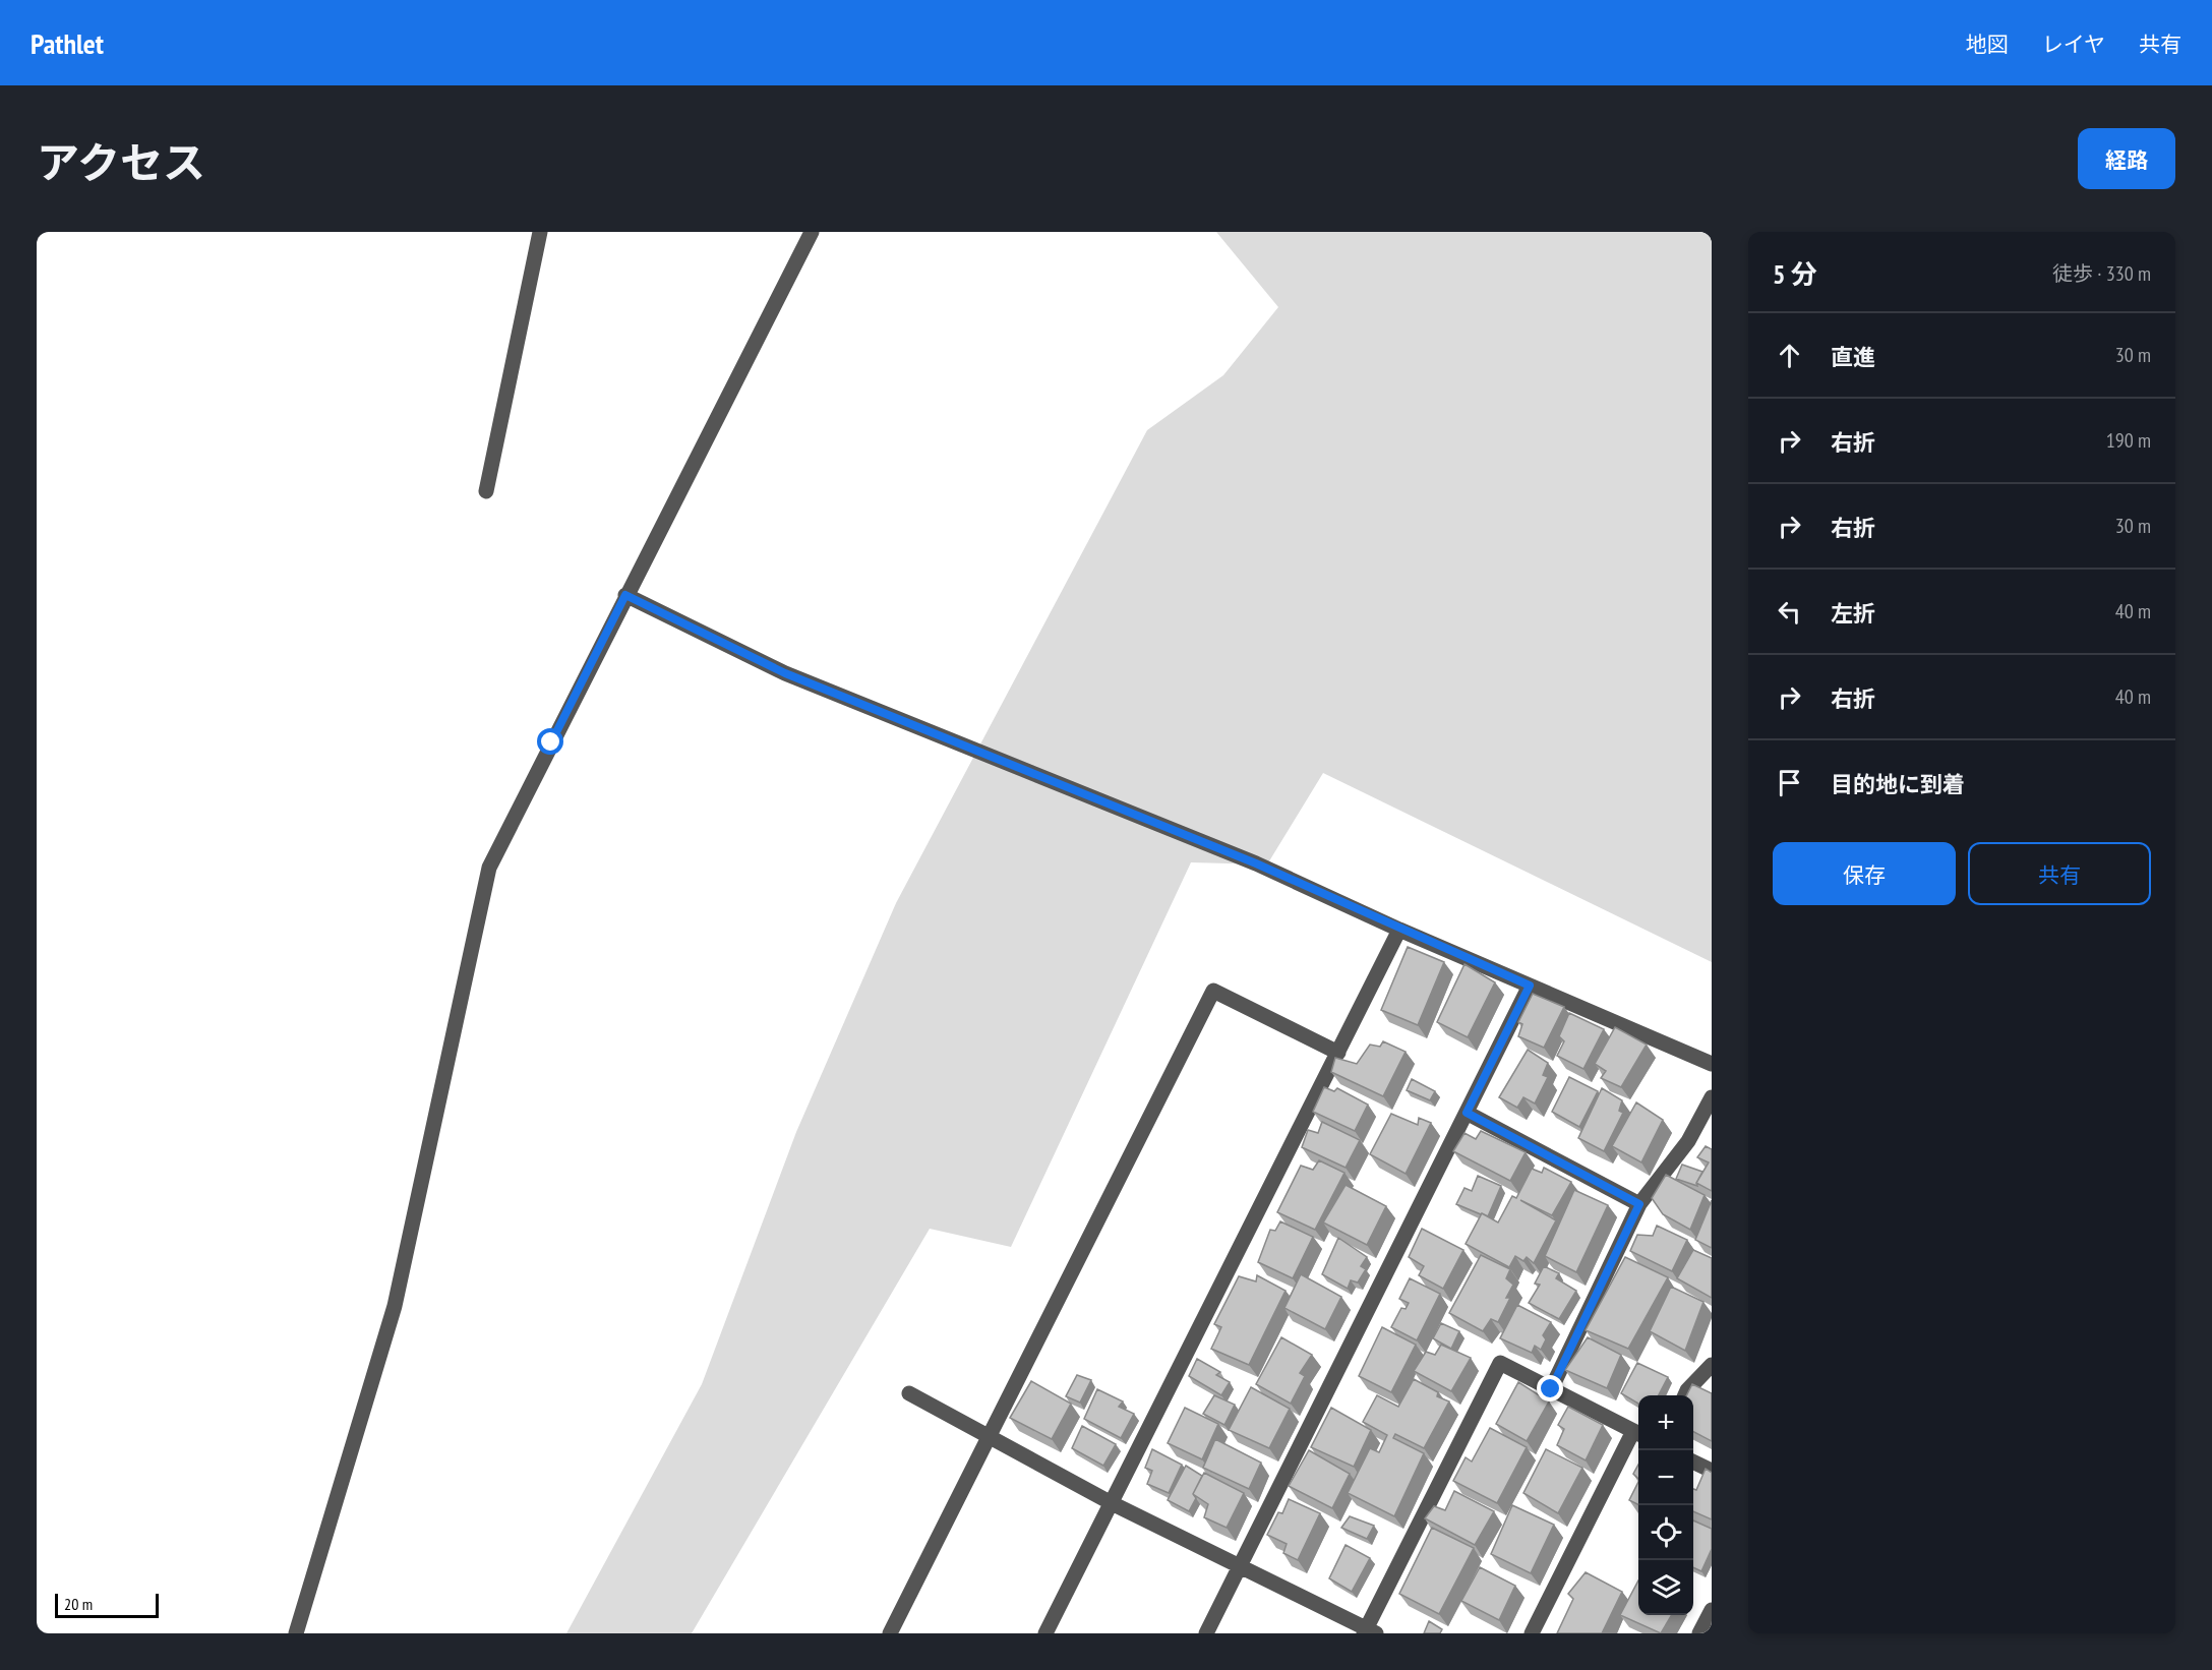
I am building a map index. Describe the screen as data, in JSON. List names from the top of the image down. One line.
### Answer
{"scale_bar":"20 m","page":{"header":"Pathlet","nav":["地図","レイヤ","共有"],"title":"アクセス","buttons":["経路",["保存","共有"]],"heading":["5 分","徒歩 · 330 m"],"list":[["直進","30 m"],["右折","190 m"],["右折","30 m"],["左折","40 m"],["右折","40 m"],"目的地に到着"],"map_buttons":["+","−"],"scale":"20 m"}}
